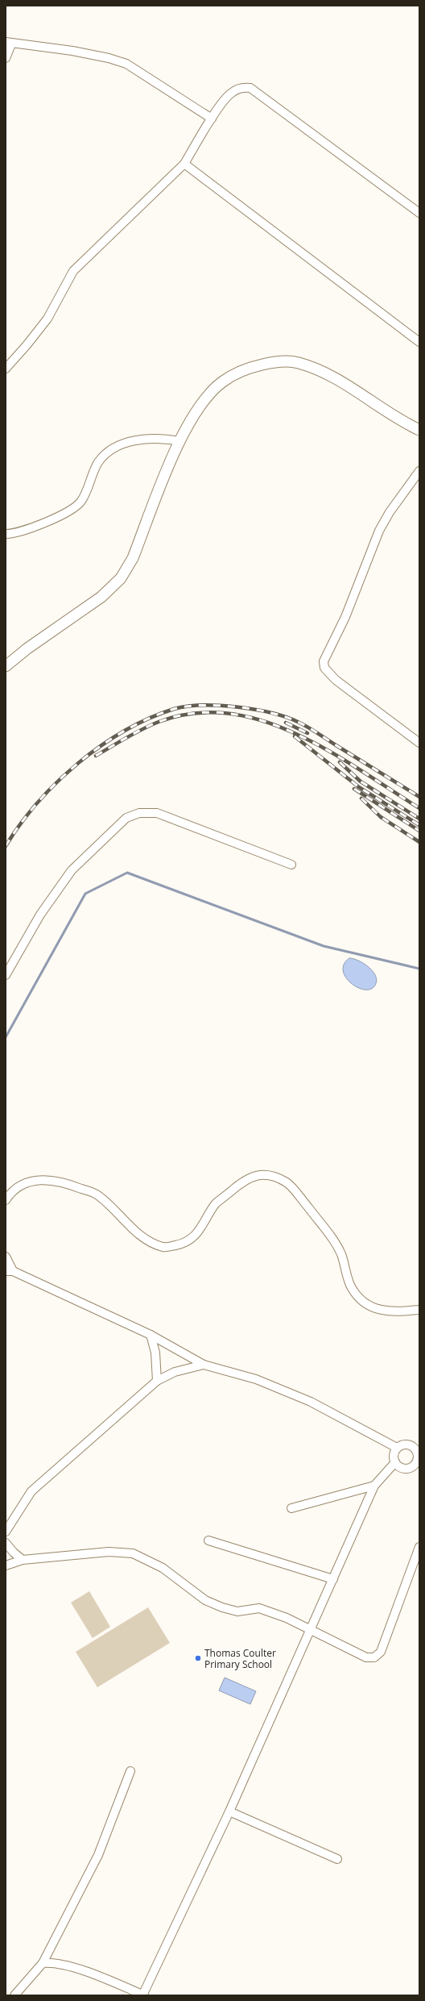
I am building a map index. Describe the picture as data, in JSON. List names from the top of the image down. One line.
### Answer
{"places":["Thomas Coulter Primary School"]}
